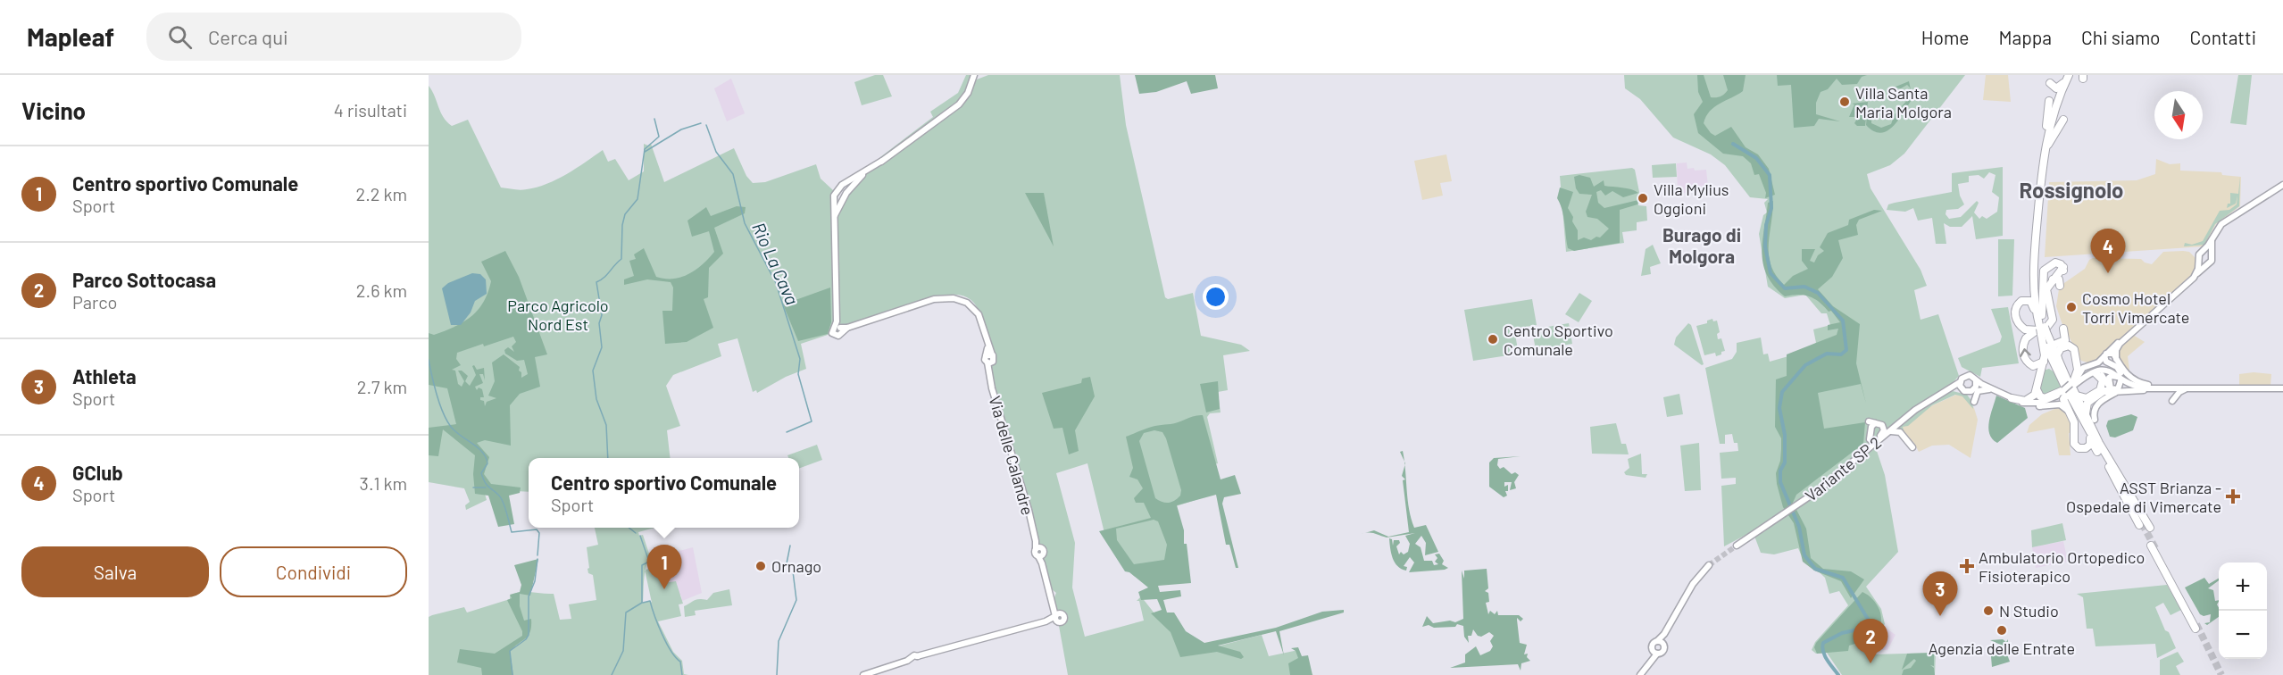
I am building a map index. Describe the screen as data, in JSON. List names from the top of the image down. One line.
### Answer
{"streets":{"main road":["Via delle Calandre","Variante SP 2"]},"districts":["Rossignolo","Burago di Molgora"],"water":["Rio La Cava"],"parks":["Parco Agricolo Nord Est"],"places":{"other":["Villa Santa Maria Molgora","Villa Mylius Oggioni","Cosmo Hotel Torri Vimercate","Centro Sportivo Comunale","Ornago","N Studio","Agenzia delle Entrate"],"health":["ASST Brianza - Ospedale di Vimercate","Ambulatorio Ortopedico Fisioterapico"]},"north":"bottom","page":{"header":"Mapleaf","search":"Cerca qui","nav":["Home","Mappa","Chi siamo","Contatti"],"heading":["Vicino","4 risultati"],"list":[{"mark":"1","name":"Centro sportivo Comunale","note":"Sport","value":"2.2 km"},{"mark":"2","name":"Parco Sottocasa","note":"Parco","value":"2.6 km"},{"mark":"3","name":"Athleta","note":"Sport","value":"2.7 km"},{"mark":"4","name":"GClub","note":"Sport","value":"3.1 km"}],"pins":["4","1","3","2"],"popup":["Centro sportivo Comunale","Sport"],"buttons":["Salva","Condividi"],"map_buttons":["+","−"]}}
